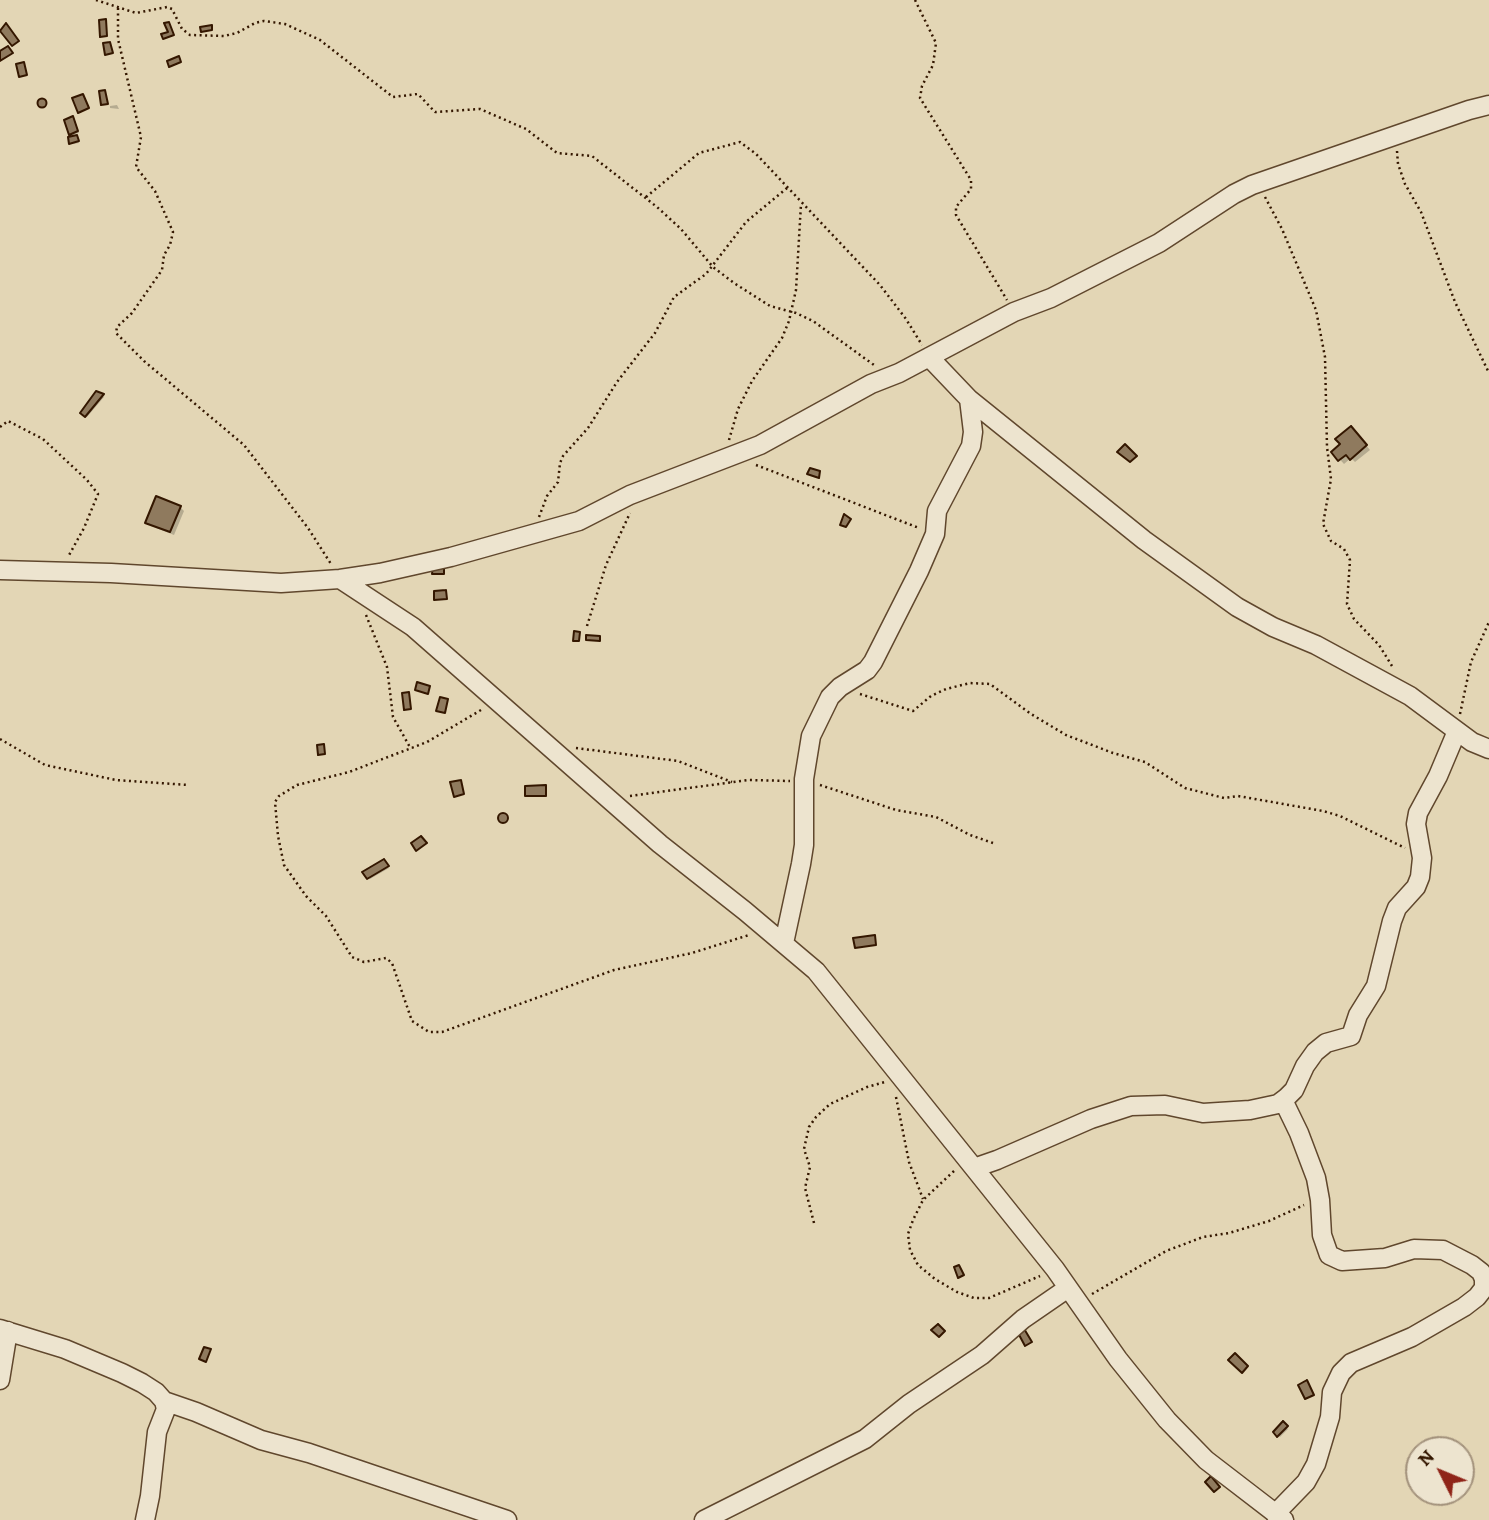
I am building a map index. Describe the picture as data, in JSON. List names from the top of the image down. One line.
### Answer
{"north":"top left"}
